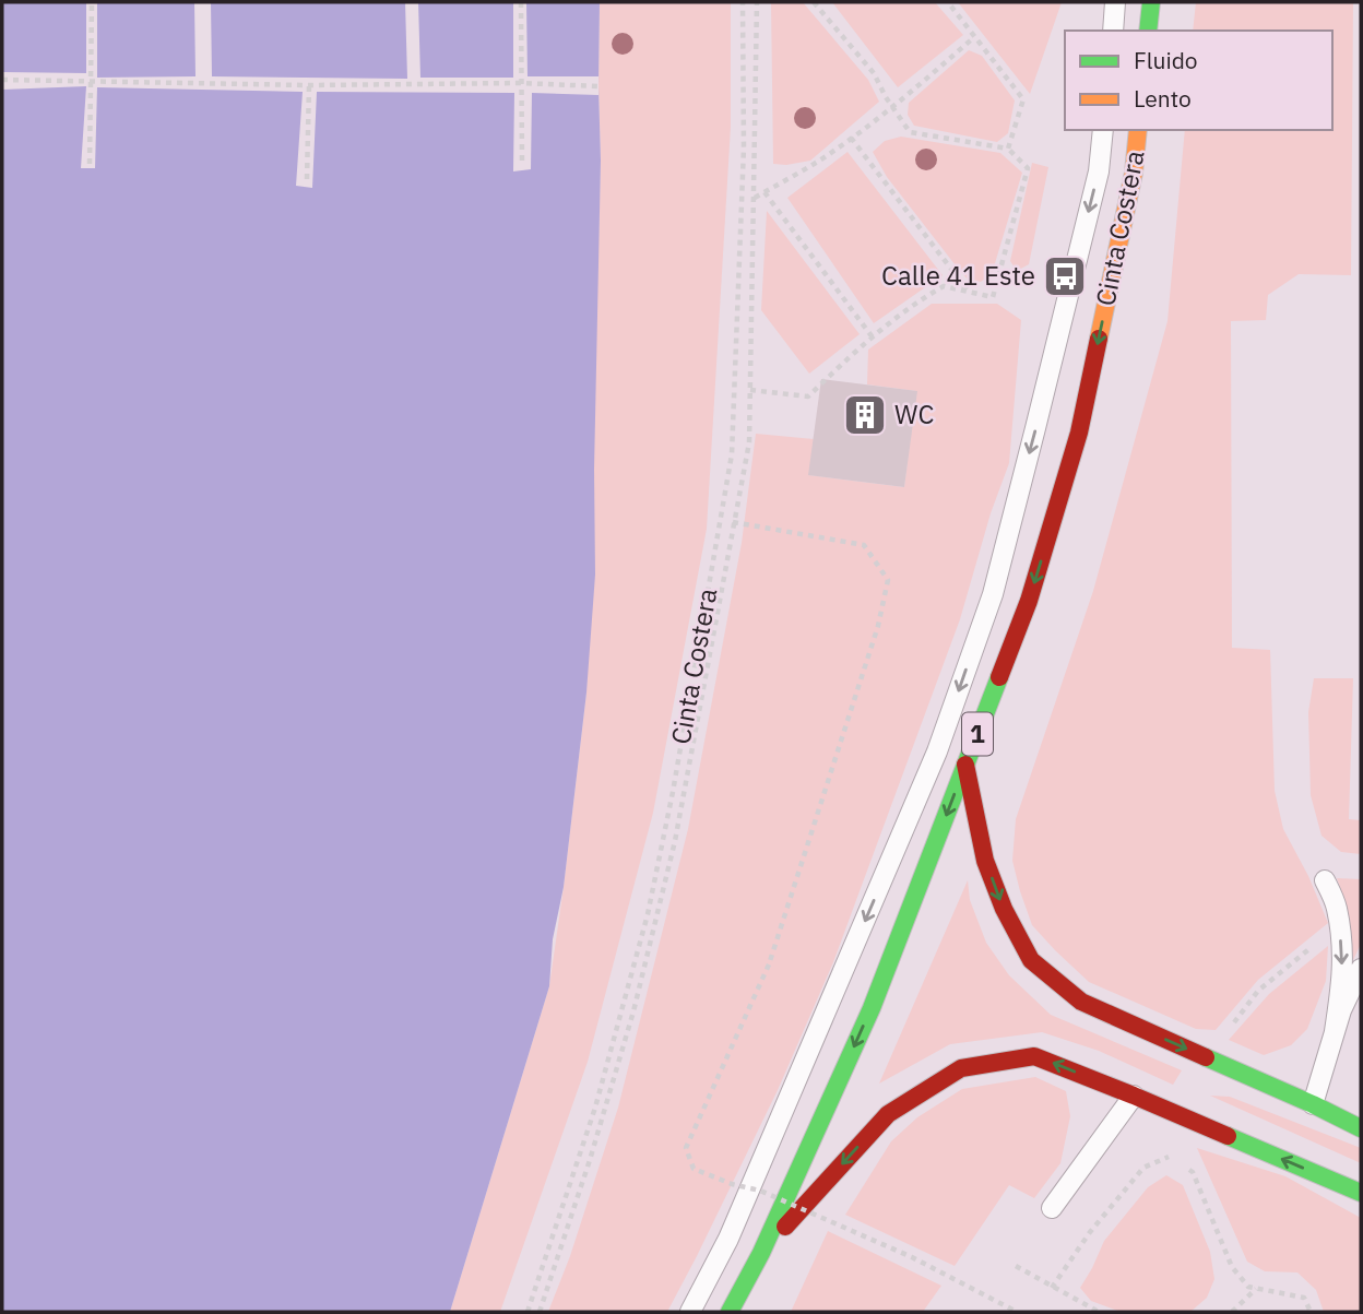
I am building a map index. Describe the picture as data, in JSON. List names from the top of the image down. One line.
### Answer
{"streets":{"highway":["Cinta Costera","1"]},"one_way":["Cinta Costera"],"places":{"bus stop":["Calle 41 Este"],"building":["WC"]},"legend":["Fluido","Lento"]}
